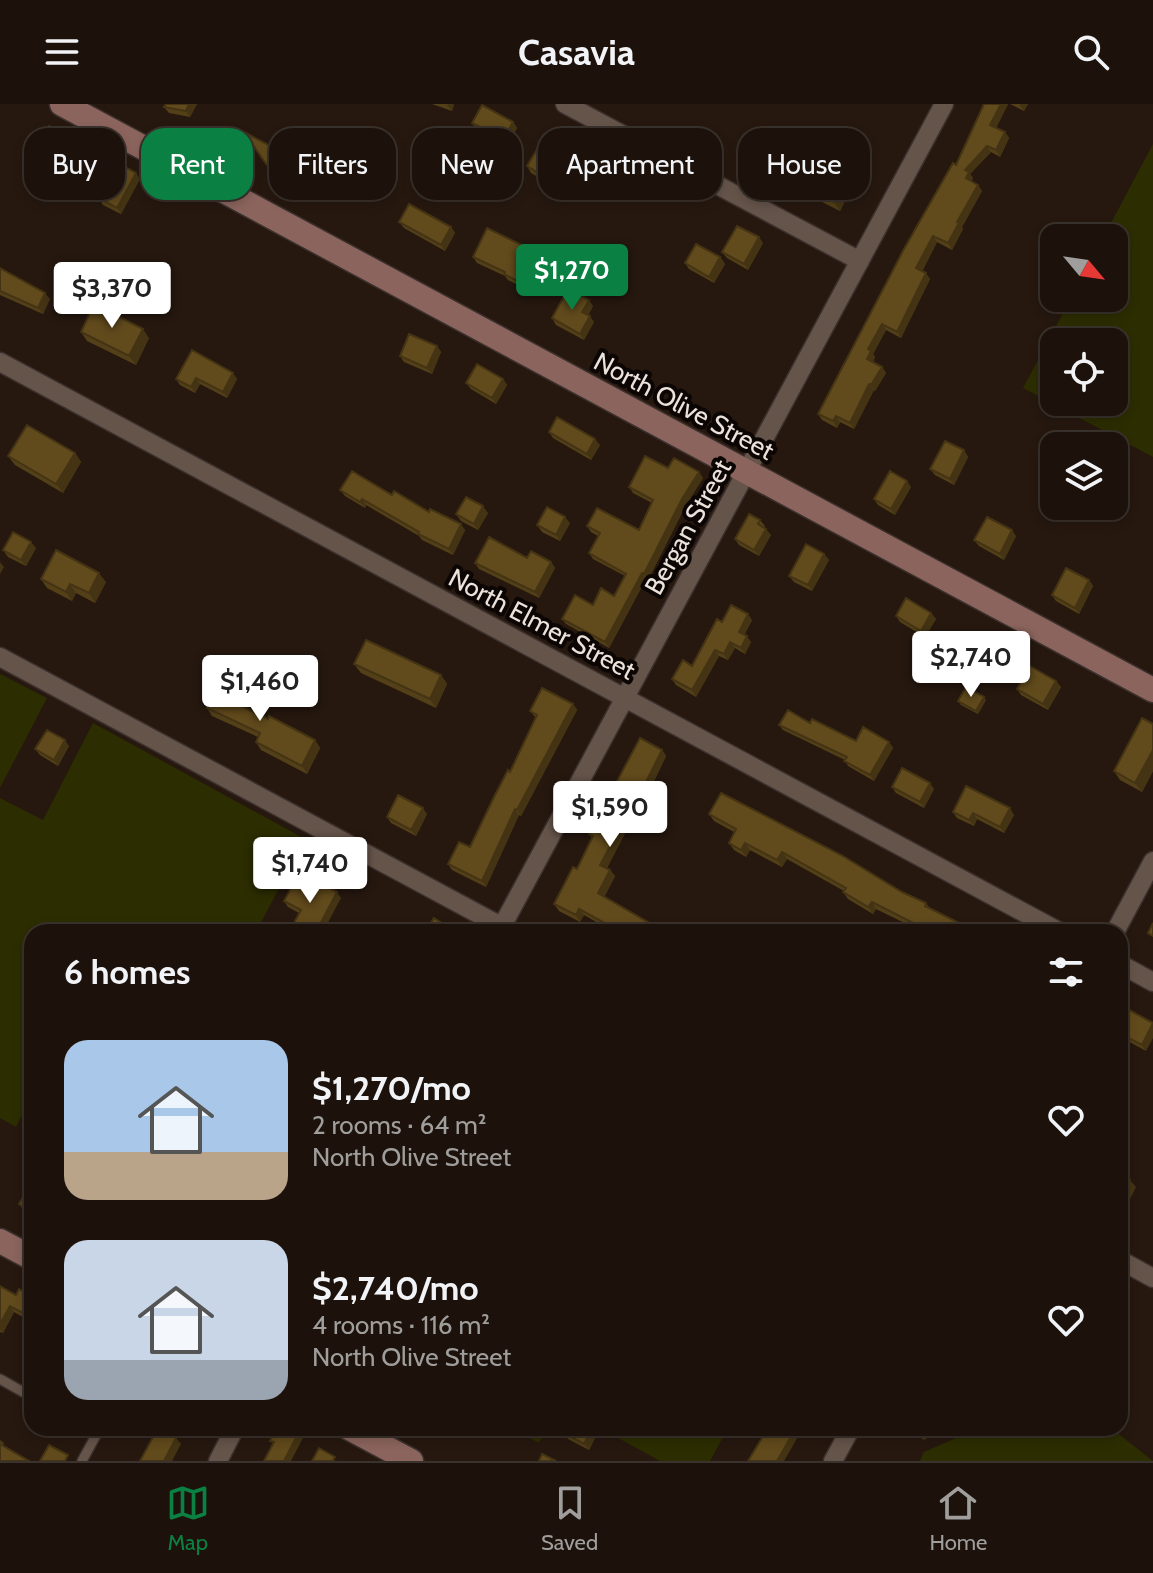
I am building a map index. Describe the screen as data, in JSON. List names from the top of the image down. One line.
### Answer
{"streets":{"street":["North Olive Street","Bergan Street","North Elmer Street"]},"crossings":[["North Olive Street","Bergan Street"],["Bergan Street","North Elmer Street"]],"north":"bottom right","page":{"header":"Casavia","chip":["Buy","Rent","Filters","New","Apartment","House"],"price":["$1,270","$3,370","$2,740","$1,460","$1,590","$1,740"],"heading":"6 homes","list":[{"name":"$1,270/mo","note":"2 rooms · 64 m² · North Olive Street"},{"name":"$2,740/mo","note":"4 rooms · 116 m² · North Olive Street"}],"tabs":["Map","Saved","Home"]}}
